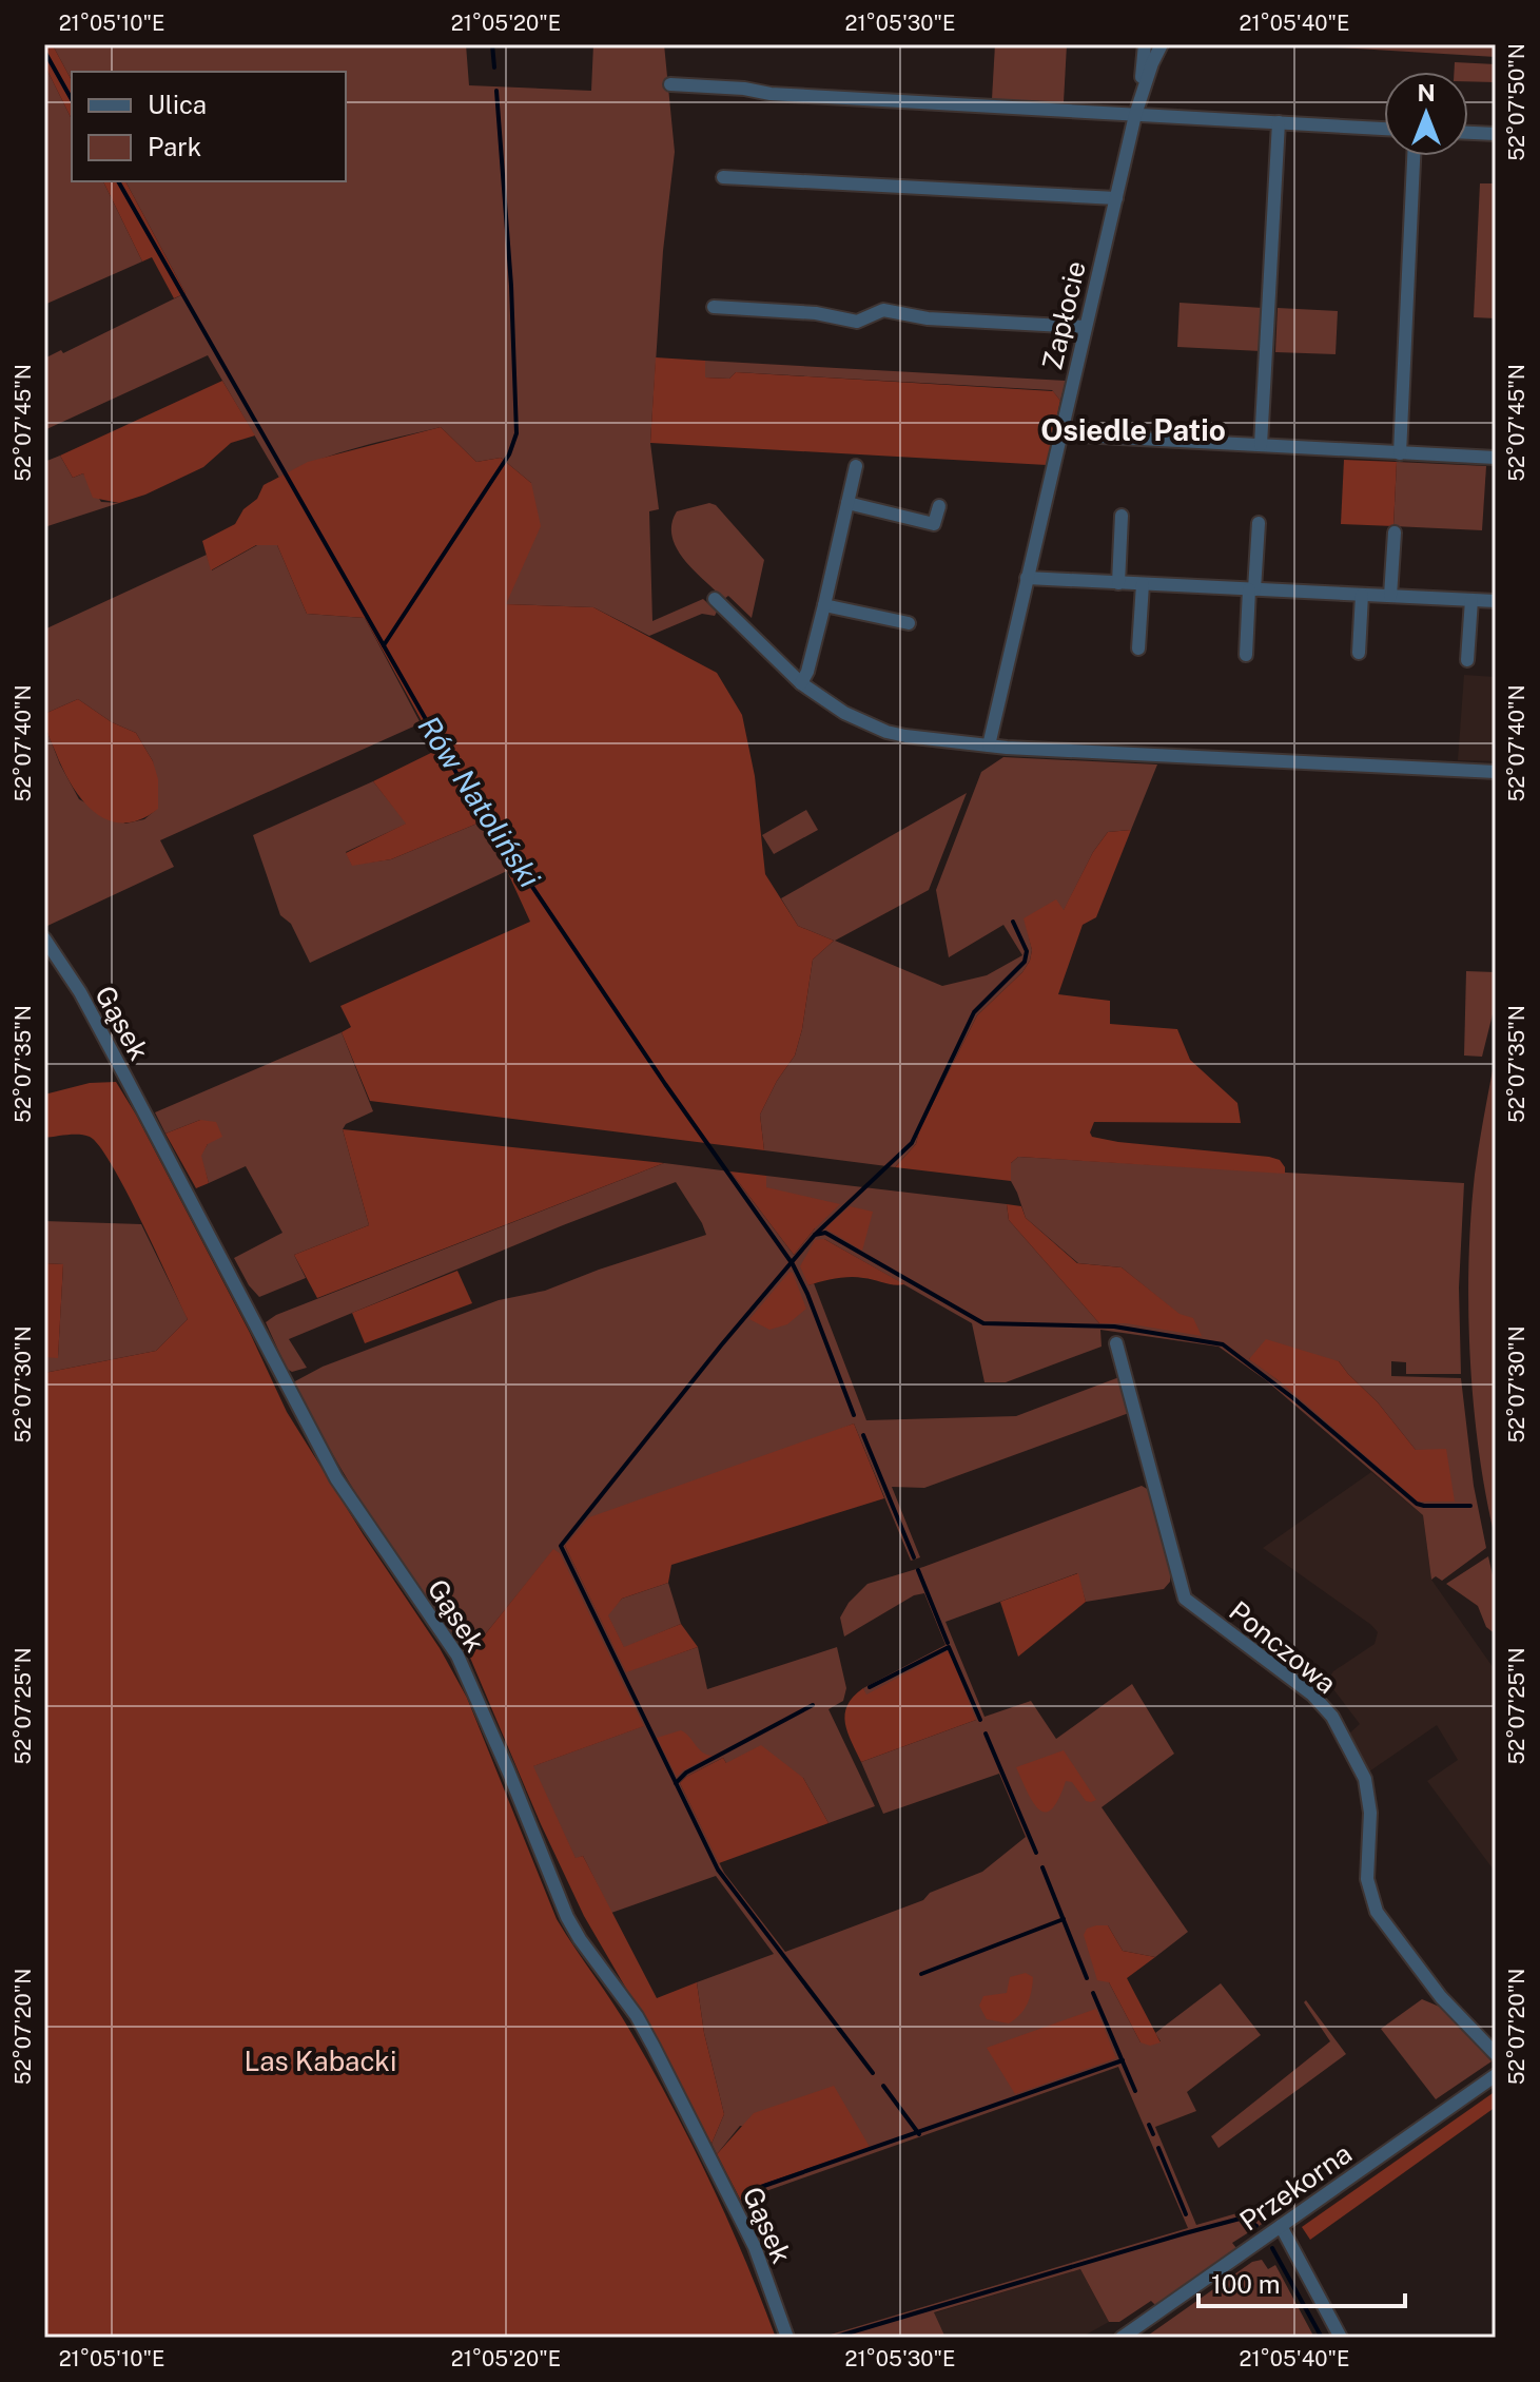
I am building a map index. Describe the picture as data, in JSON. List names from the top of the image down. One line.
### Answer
{"streets":{"street":["Zapłocie","Gąsek","Ponczowa","Przekorna"]},"districts":["Osiedle Patio"],"water":["Rów Natoliński"],"parks":["Las Kabacki"],"legend":["Ulica","Park"],"scale_bar":"100 m","north":"top","coordinates":["21°05'10\"E","21°05'20\"E","21°05'30\"E","21°05'40\"E","52°07'50\"N","52°07'45\"N","52°07'40\"N","52°07'35\"N","52°07'30\"N","52°07'25\"N","52°07'20\"N"]}
